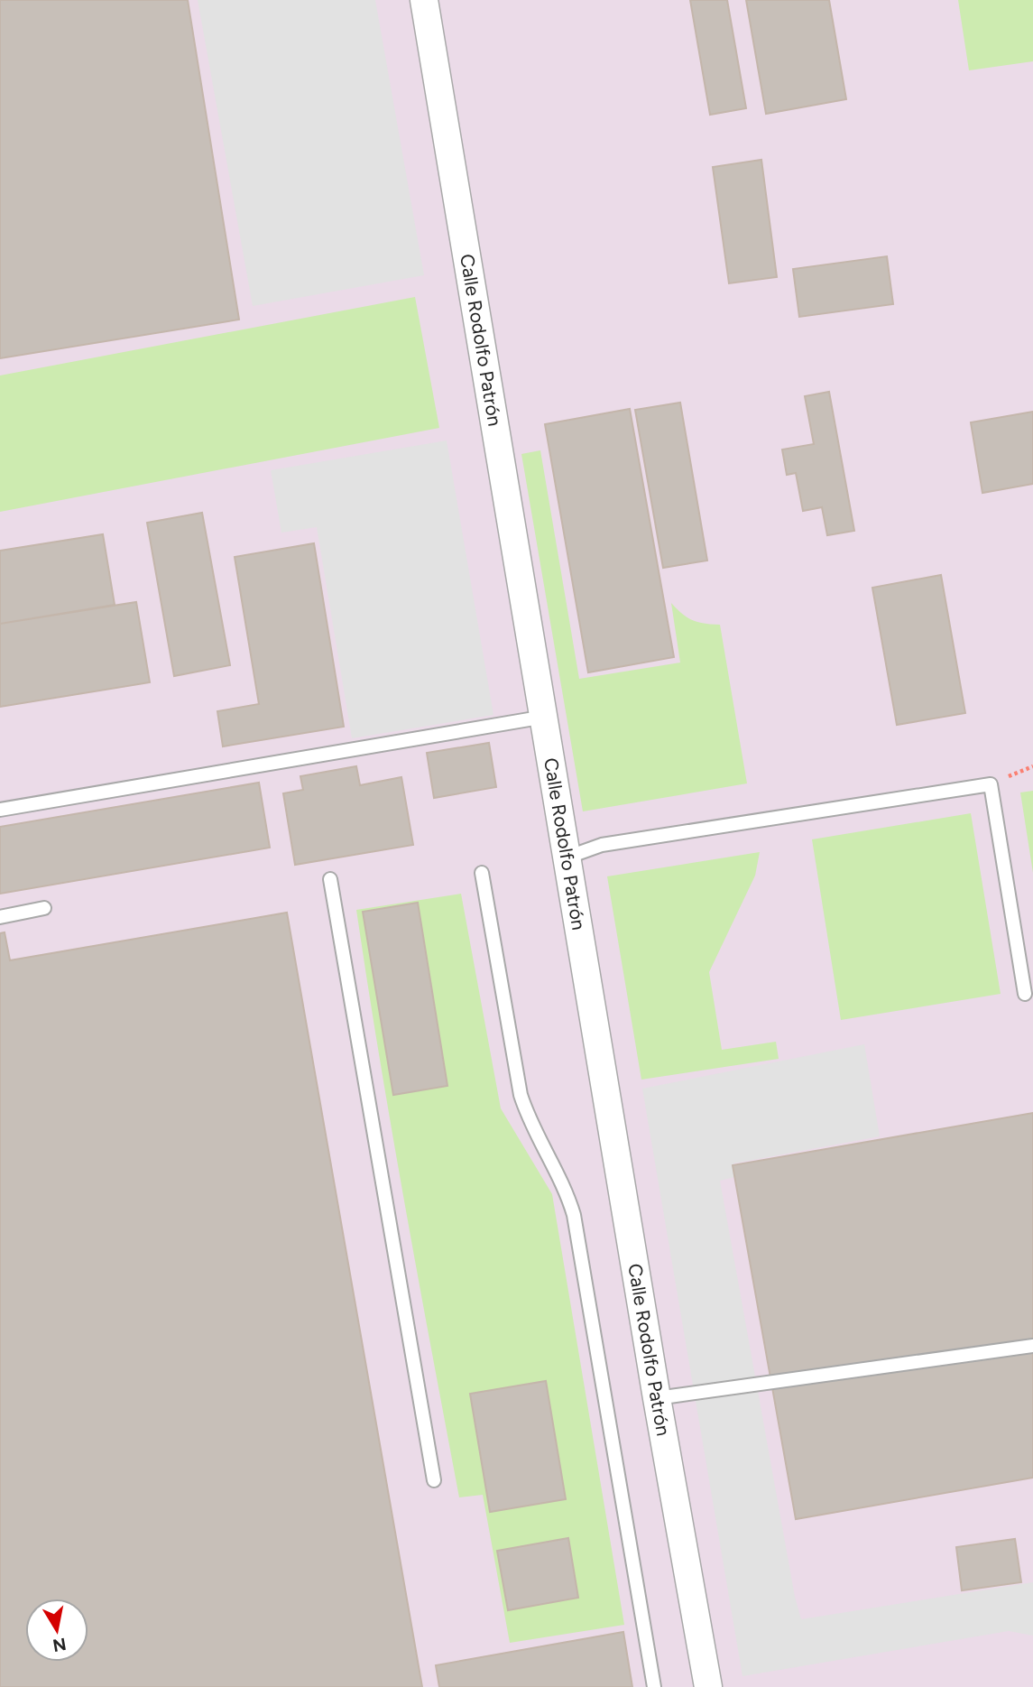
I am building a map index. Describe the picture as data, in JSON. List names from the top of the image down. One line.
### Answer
{"streets":{"street":["Calle Rodolfo Patrón"]},"north":"bottom"}
